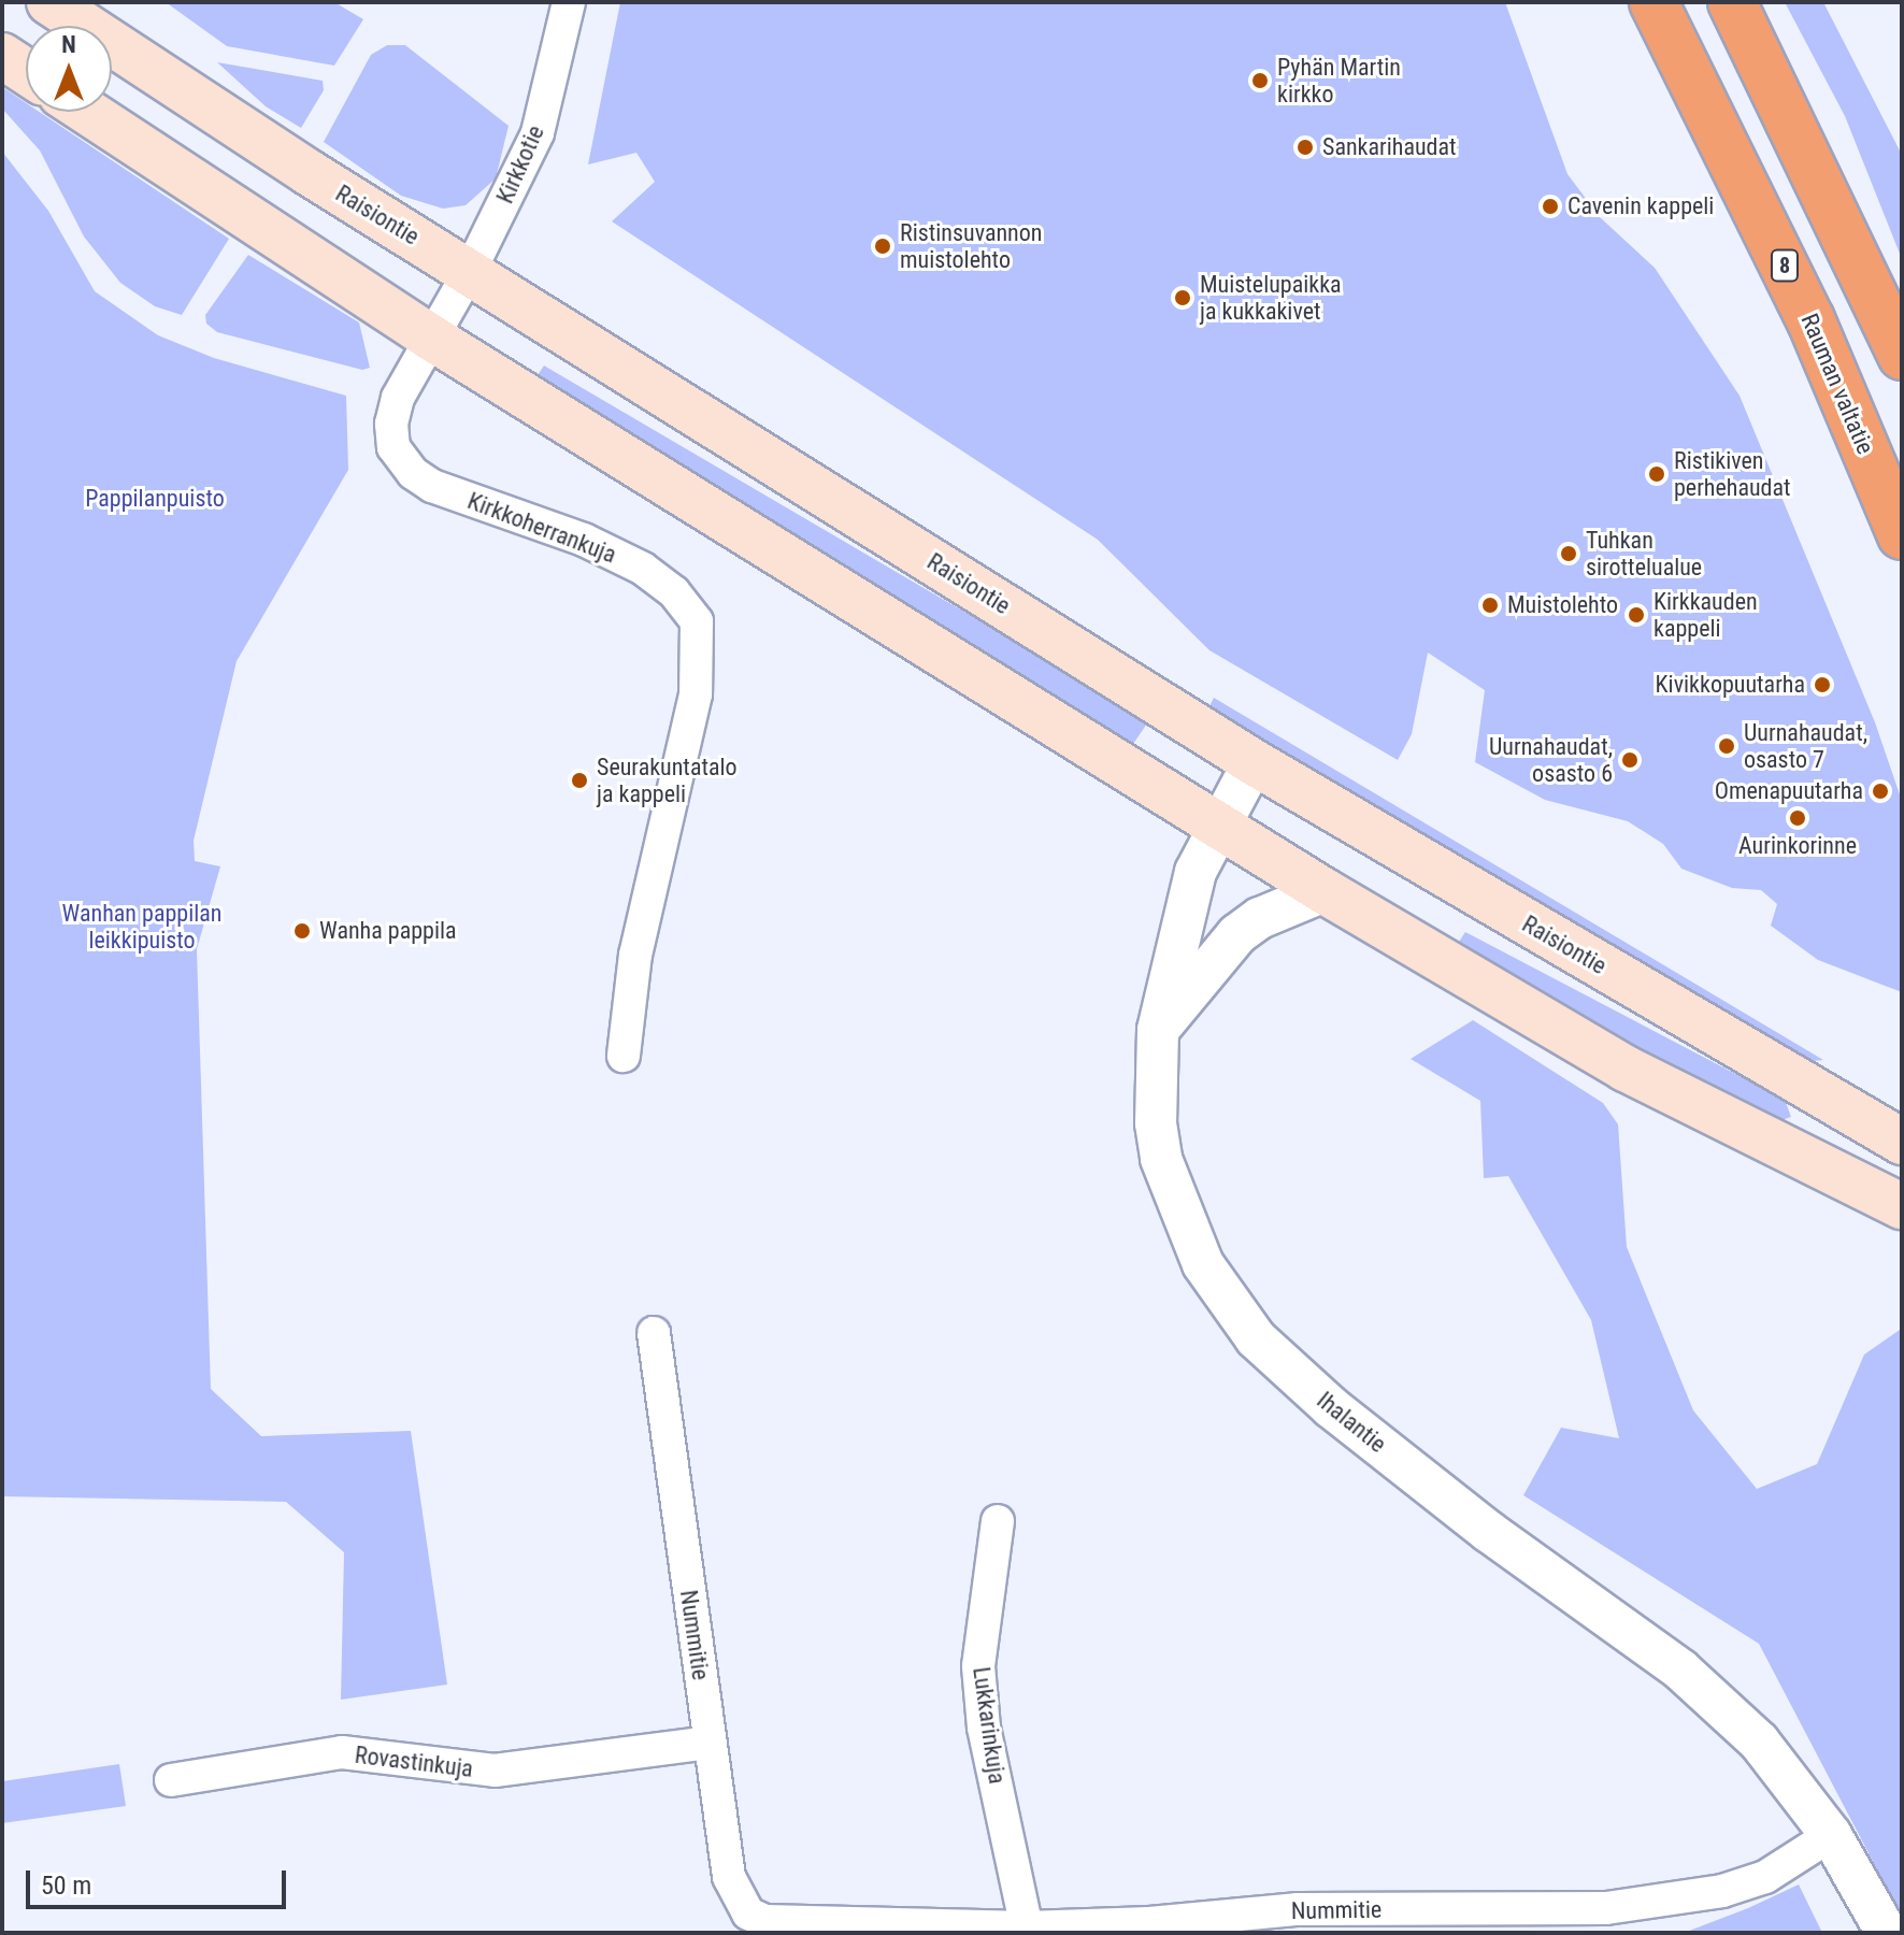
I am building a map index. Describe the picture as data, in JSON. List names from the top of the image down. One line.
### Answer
{"streets":{"highway":["8","Rauman valtatie"],"main road":["Raisiontie"],"street":["Kirkkotie","Kirkkoherrankuja","Ihalantie","Nummitie","Lukkarinkuja","Rovastinkuja"]},"crossings":[["Kirkkotie","Raisiontie"],["Kirkkotie","Kirkkoherrankuja"],["Raisiontie","Kirkkoherrankuja"],["Raisiontie","Ihalantie"],["Ihalantie","Nummitie"],["Nummitie","Lukkarinkuja"],["Nummitie","Rovastinkuja"]],"parks":["Pappilanpuisto","Wanhan pappilan leikkipuisto"],"places":["Pyhän Martin kirkko","Sankarihaudat","Cavenin kappeli","Ristinsuvannon muistolehto","Muistelupaikka ja kukkakivet","Ristikiven perhehaudat","Tuhkan sirottelualue","Muistolehto","Kirkkauden kappeli","Kivikkopuutarha","Uurnahaudat, osasto 7","Uurnahaudat, osasto 6","Seurakuntatalo ja kappeli","Omenapuutarha","Aurinkorinne","Wanha pappila"],"scale_bar":"50 m","north":"top"}
